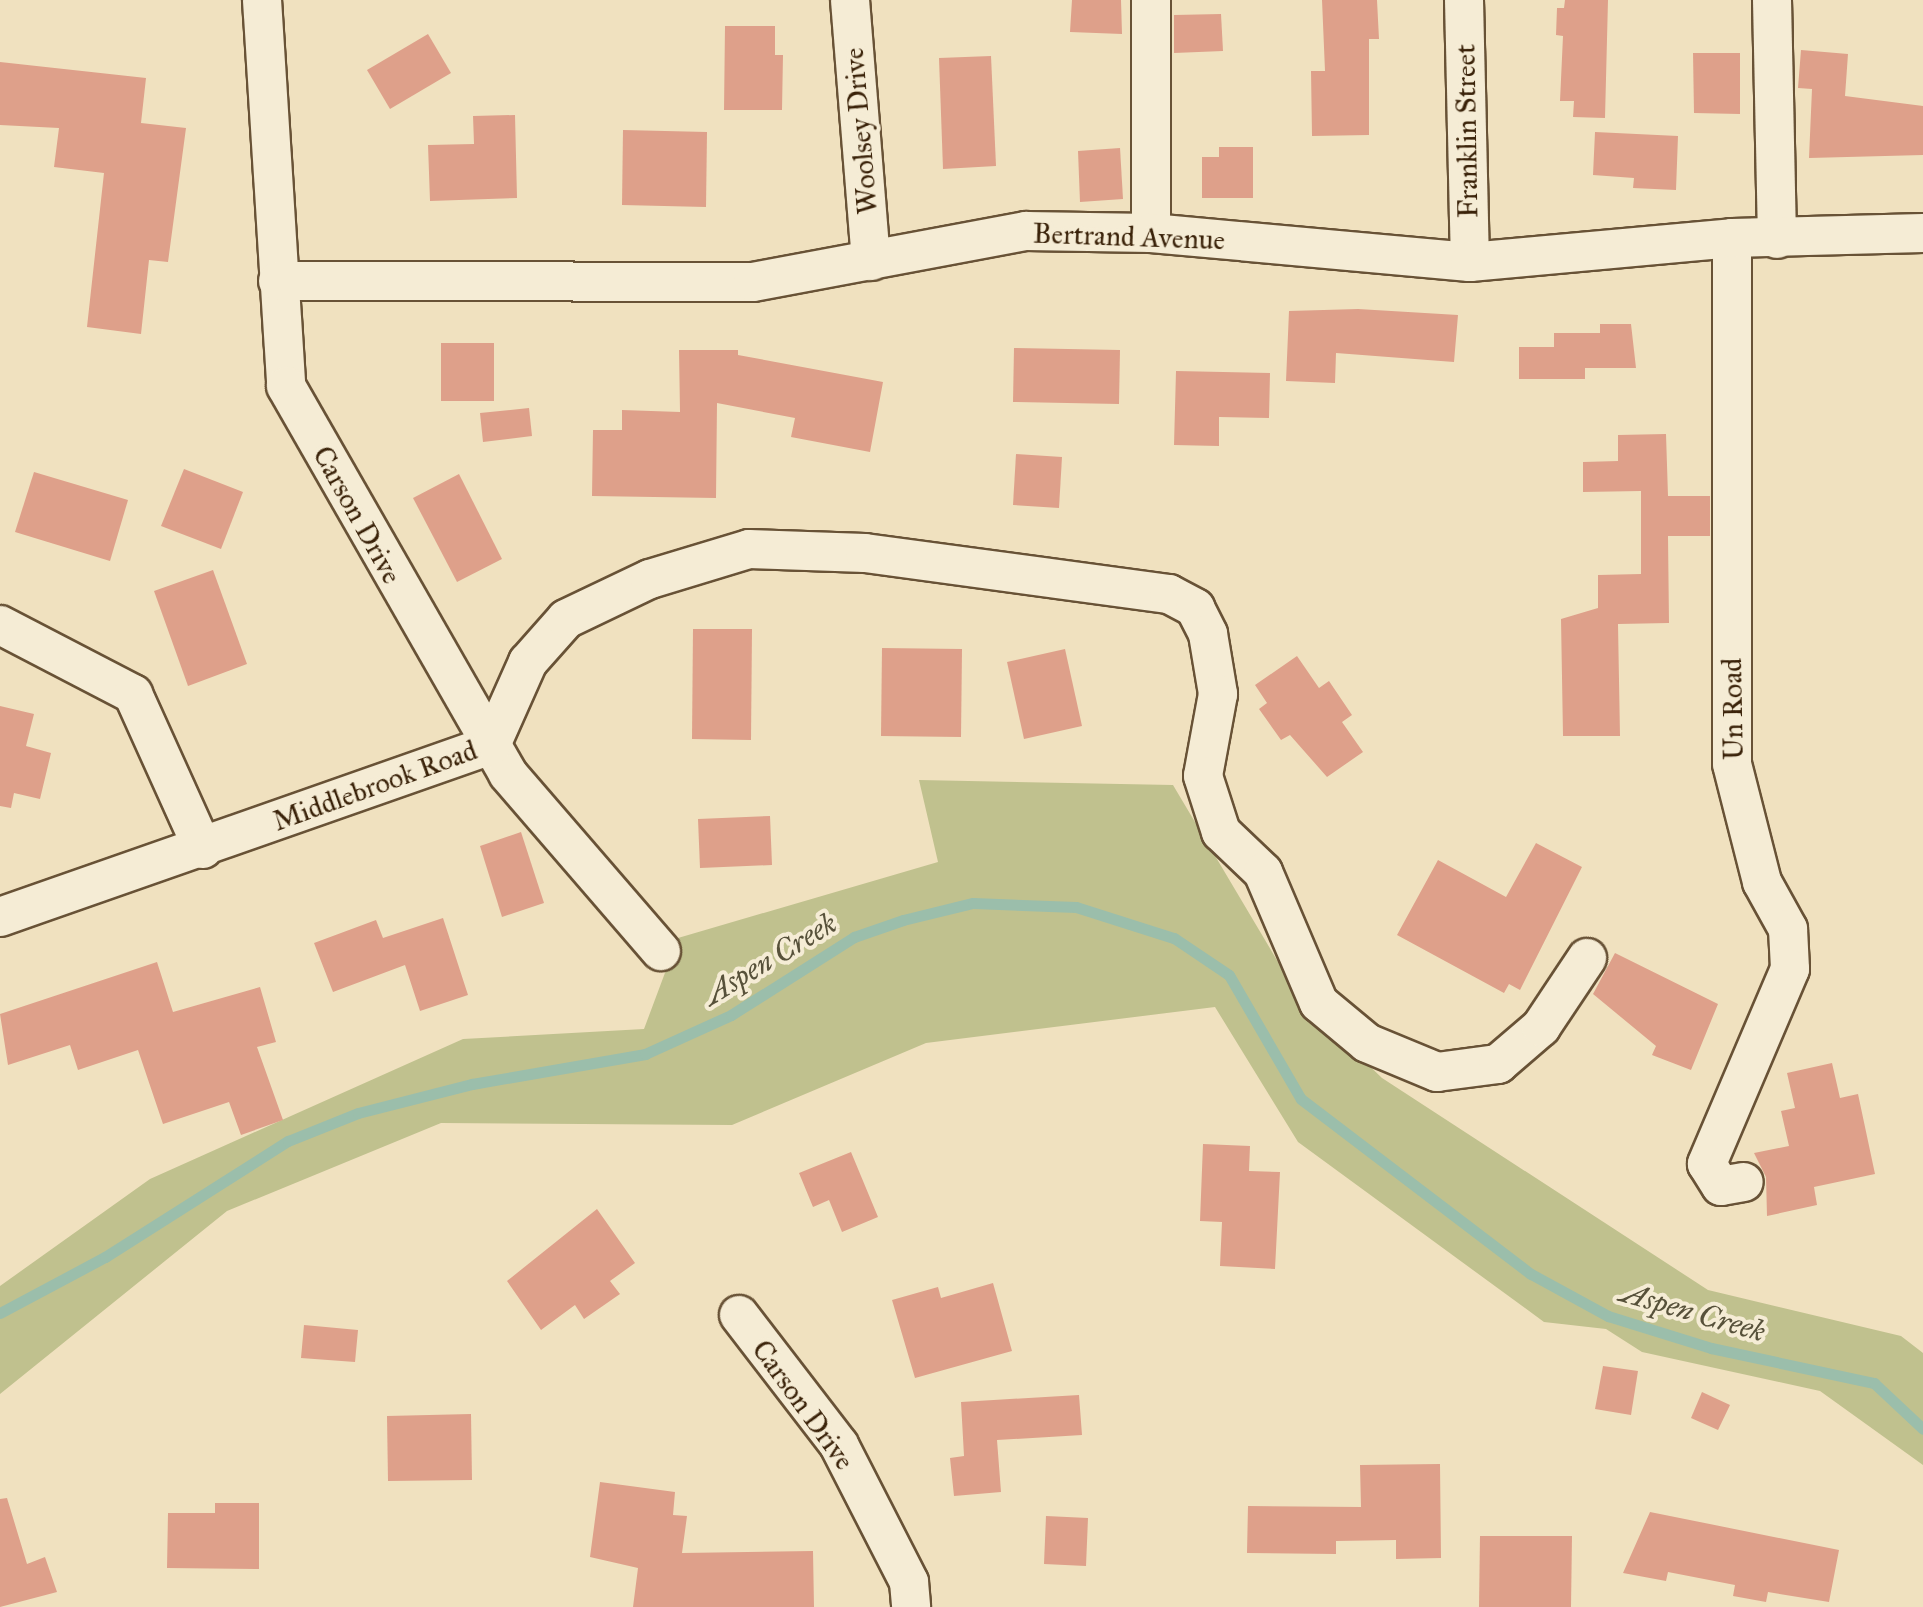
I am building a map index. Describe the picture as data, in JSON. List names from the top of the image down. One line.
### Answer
{"streets":{"street":["Woolsey Drive","Franklin Street","Bertrand Avenue","Carson Drive","Un Road","Middlebrook Road"]},"crossings":[["Woolsey Drive","Bertrand Avenue"],["Franklin Street","Bertrand Avenue"],["Bertrand Avenue","Carson Drive"],["Bertrand Avenue","Un Road"],["Carson Drive","Middlebrook Road"]],"water":["Aspen Creek"]}
